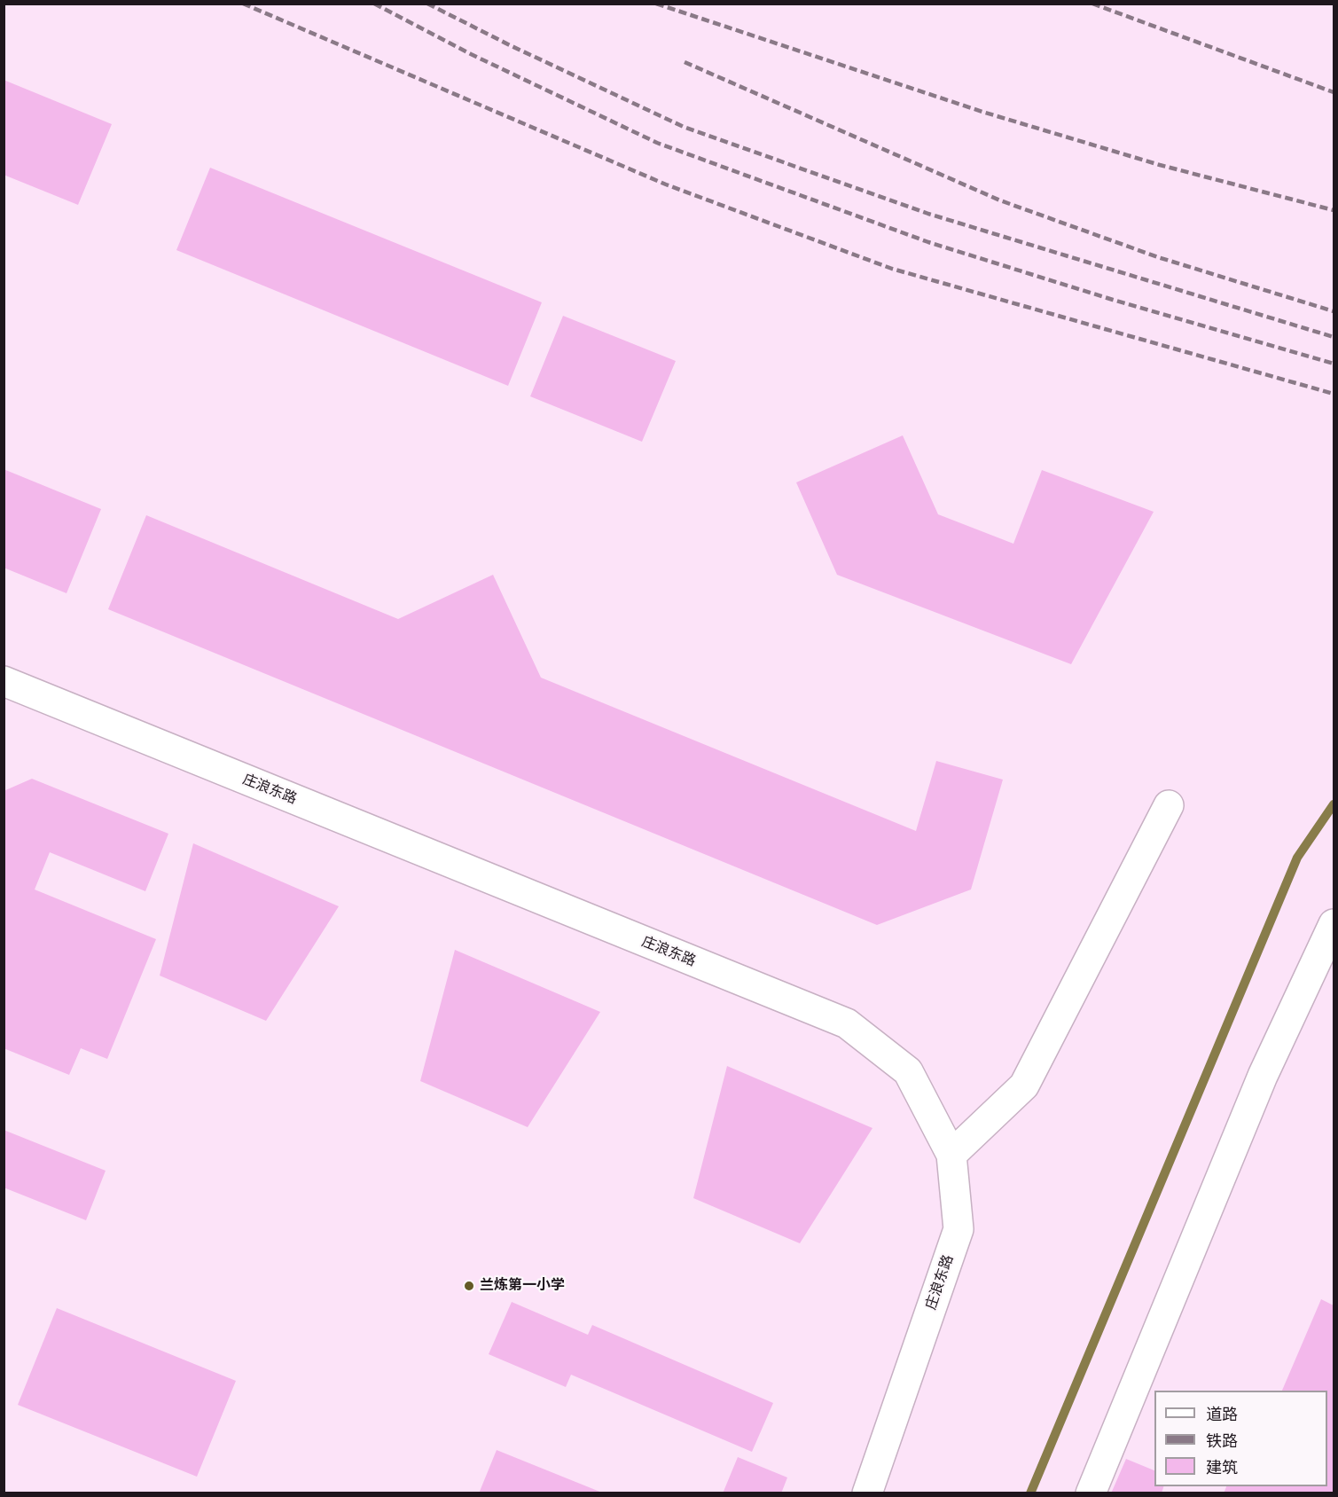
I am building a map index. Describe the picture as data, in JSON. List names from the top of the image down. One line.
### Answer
{"streets":{"street":["庄浪东路"]},"places":["兰炼第一小学"],"legend":["道路","铁路","建筑"]}
